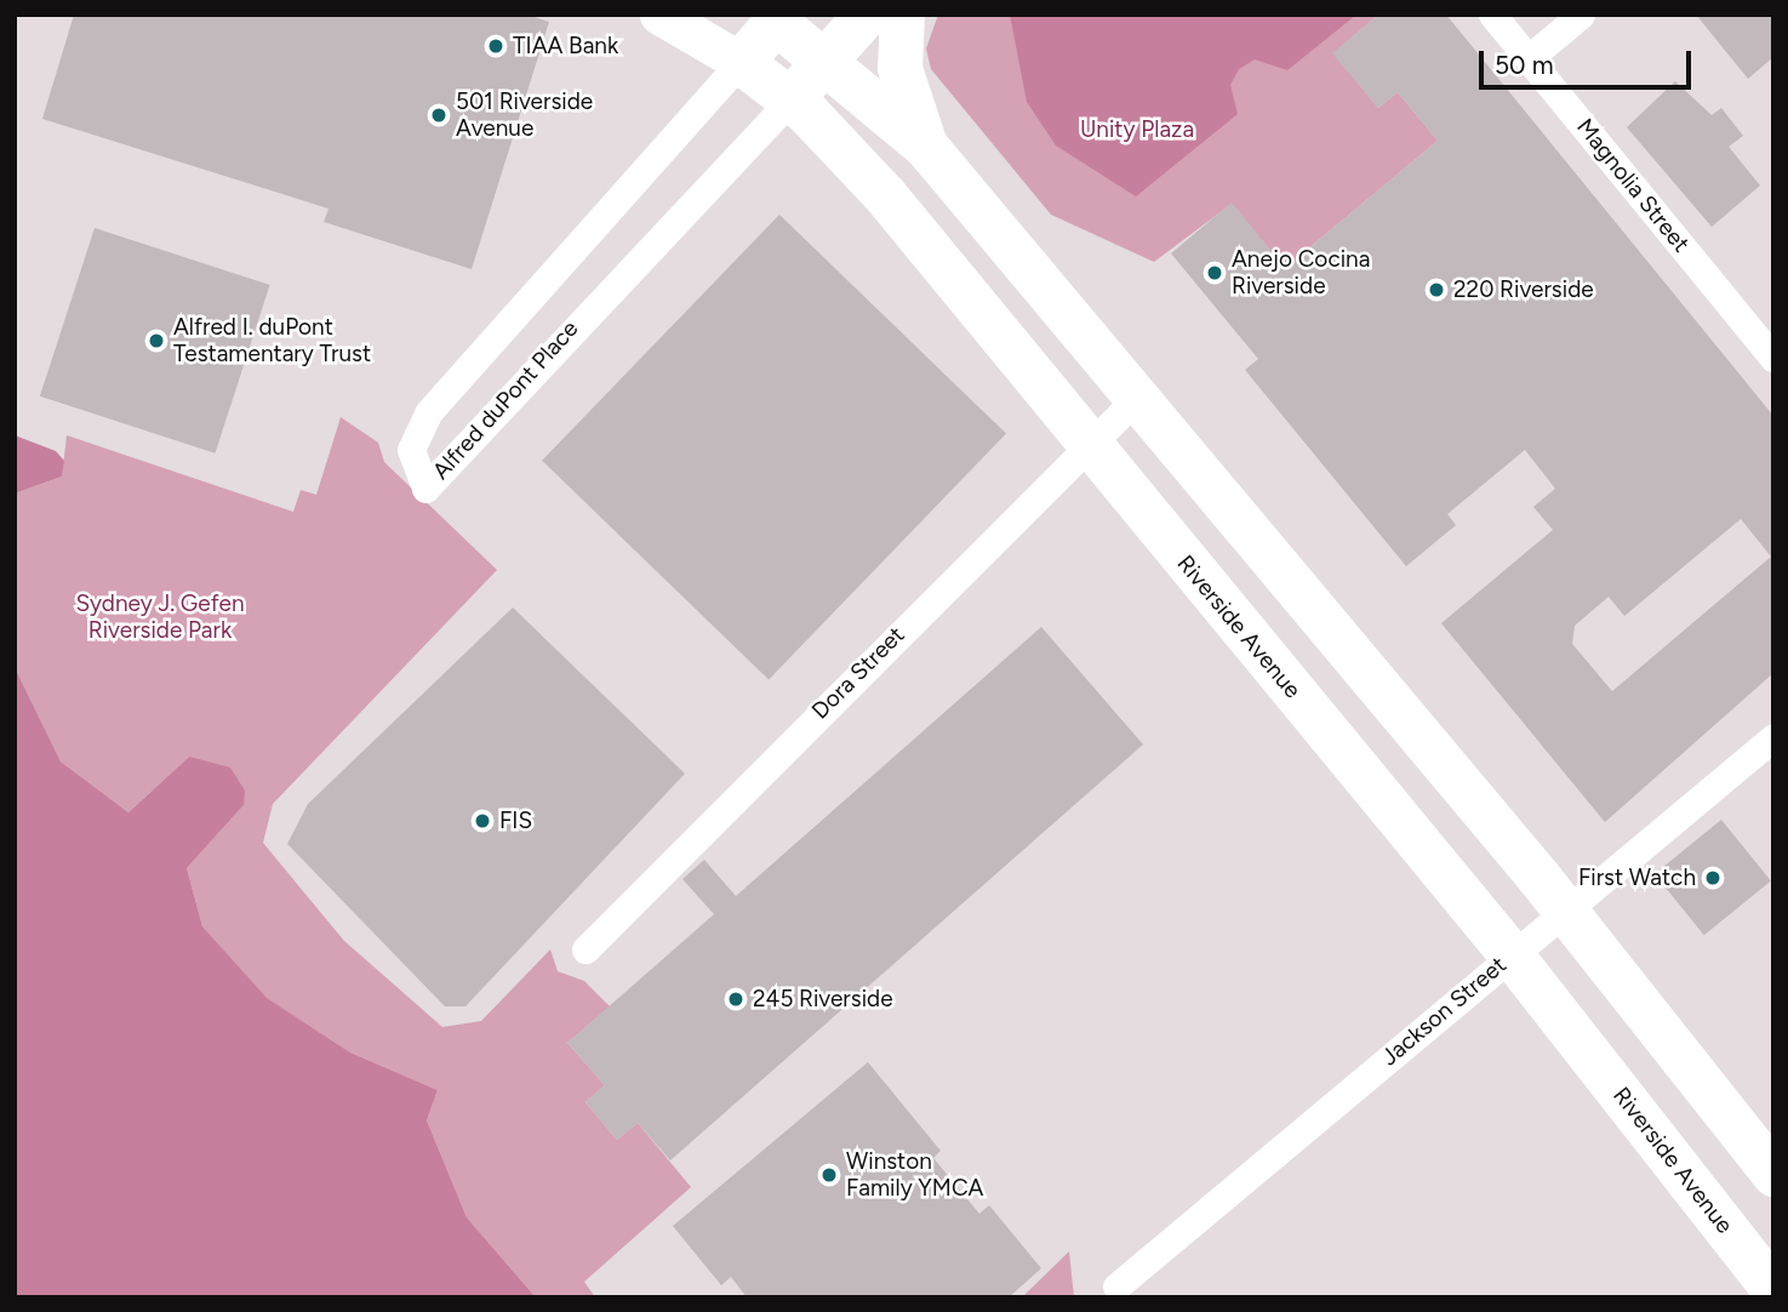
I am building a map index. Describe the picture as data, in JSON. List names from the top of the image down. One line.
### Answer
{"streets":{"main road":["Riverside Avenue"],"street":["Magnolia Street","Alfred duPont Place","Dora Street","Jackson Street"]},"crossings":[["Alfred duPont Place","Riverside Avenue"],["Riverside Avenue","Dora Street"],["Riverside Avenue","Jackson Street"]],"parks":["Unity Plaza","Sydney J. Gefen Riverside Park"],"places":["TIAA Bank","501 Riverside Avenue","Anejo Cocina Riverside","220 Riverside","Alfred I. duPont Testamentary Trust","FIS","First Watch","245 Riverside","Winston Family YMCA"],"scale_bar":"50 m"}
